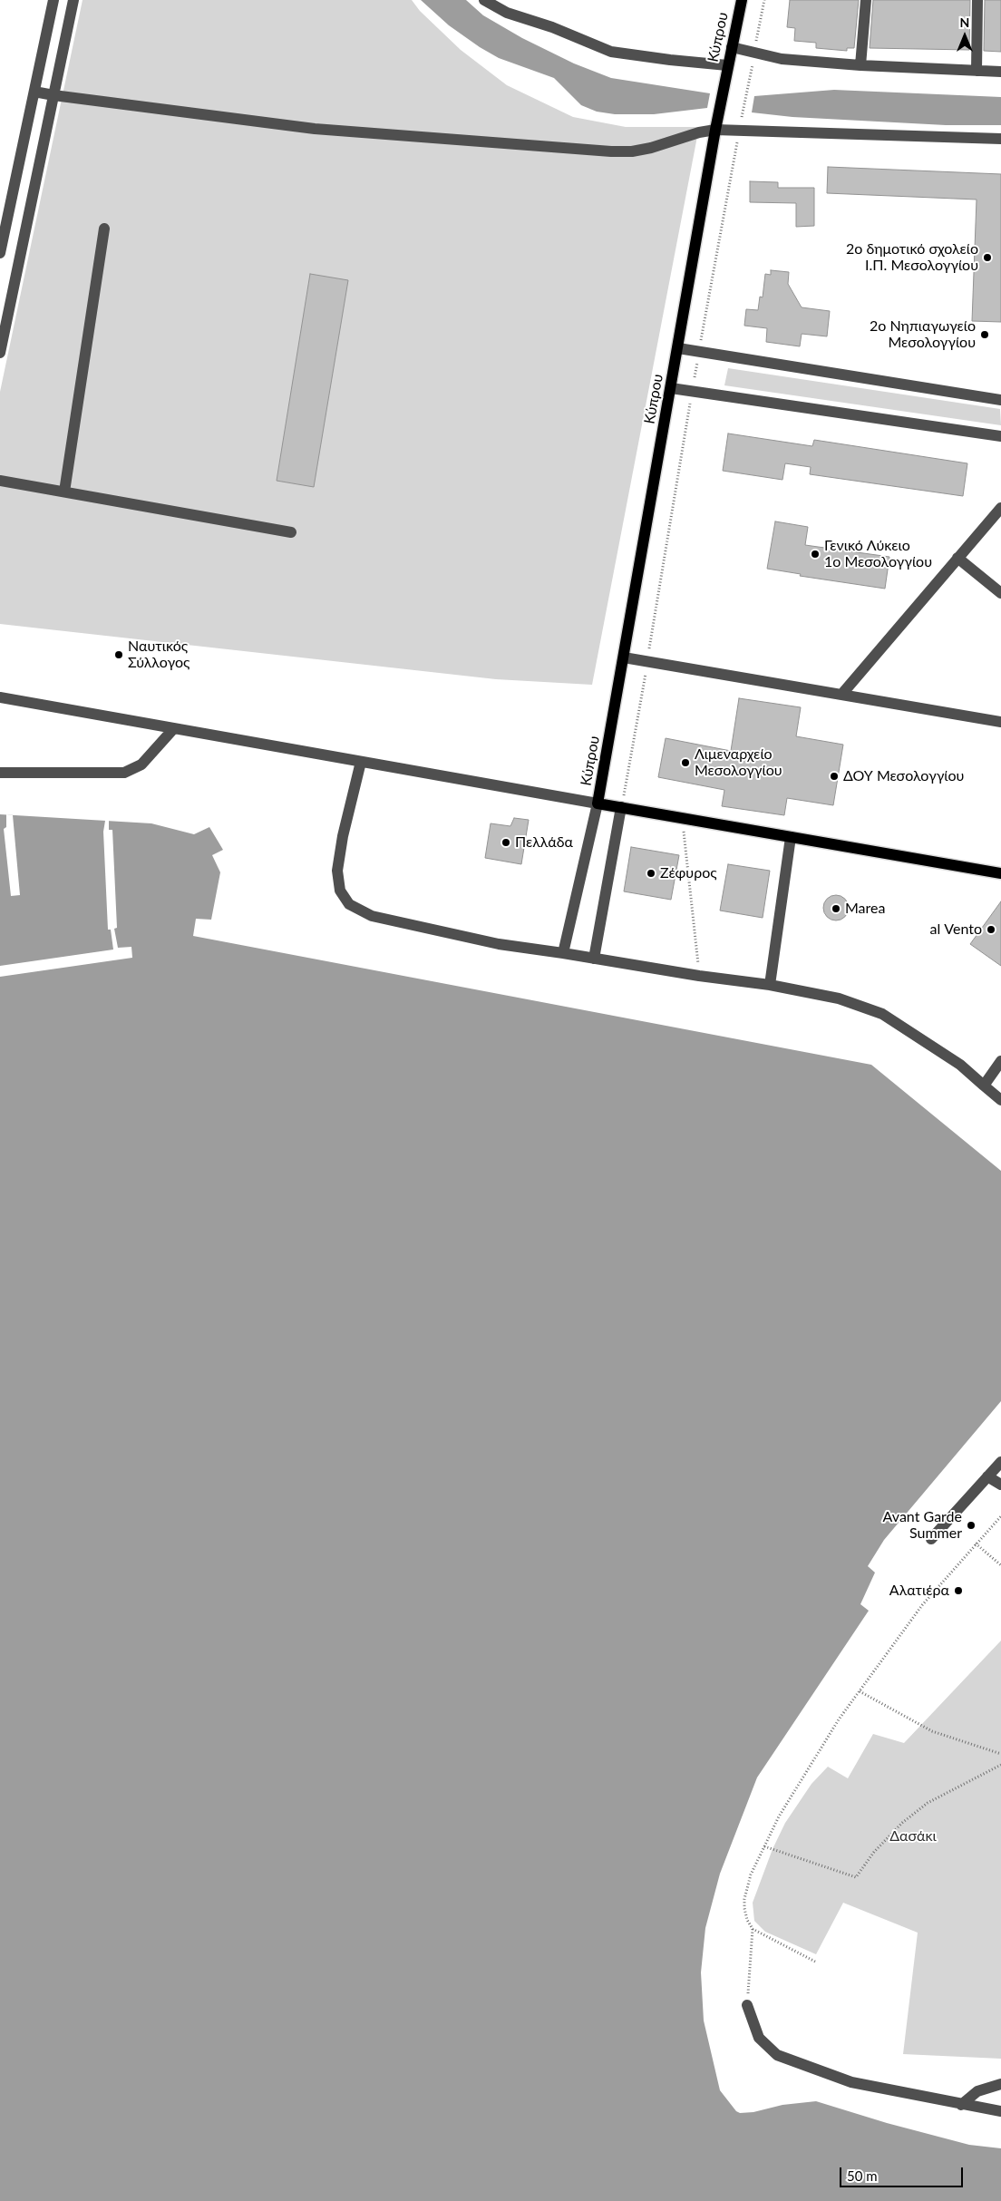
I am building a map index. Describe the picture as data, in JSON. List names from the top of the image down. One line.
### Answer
{"streets":{"main road":["Κύπρου"]},"parks":["Δασάκι"],"places":["2ο δημοτικό σχολείο Ι.Π. Μεσολογγίου","2ο Νηπιαγωγείο Μεσολογγίου","Γενικό Λύκειο 1ο Μεσολογγίου","Ναυτικός Σύλλογος","Λιμεναρχείο Μεσολογγίου","ΔΟΥ Μεσολογγίου","Πελλάδα","Ζέφυρος","Marea","al Vento","Avant Garde Summer","Αλατιέρα"],"scale_bar":"50 m","north":"top"}
